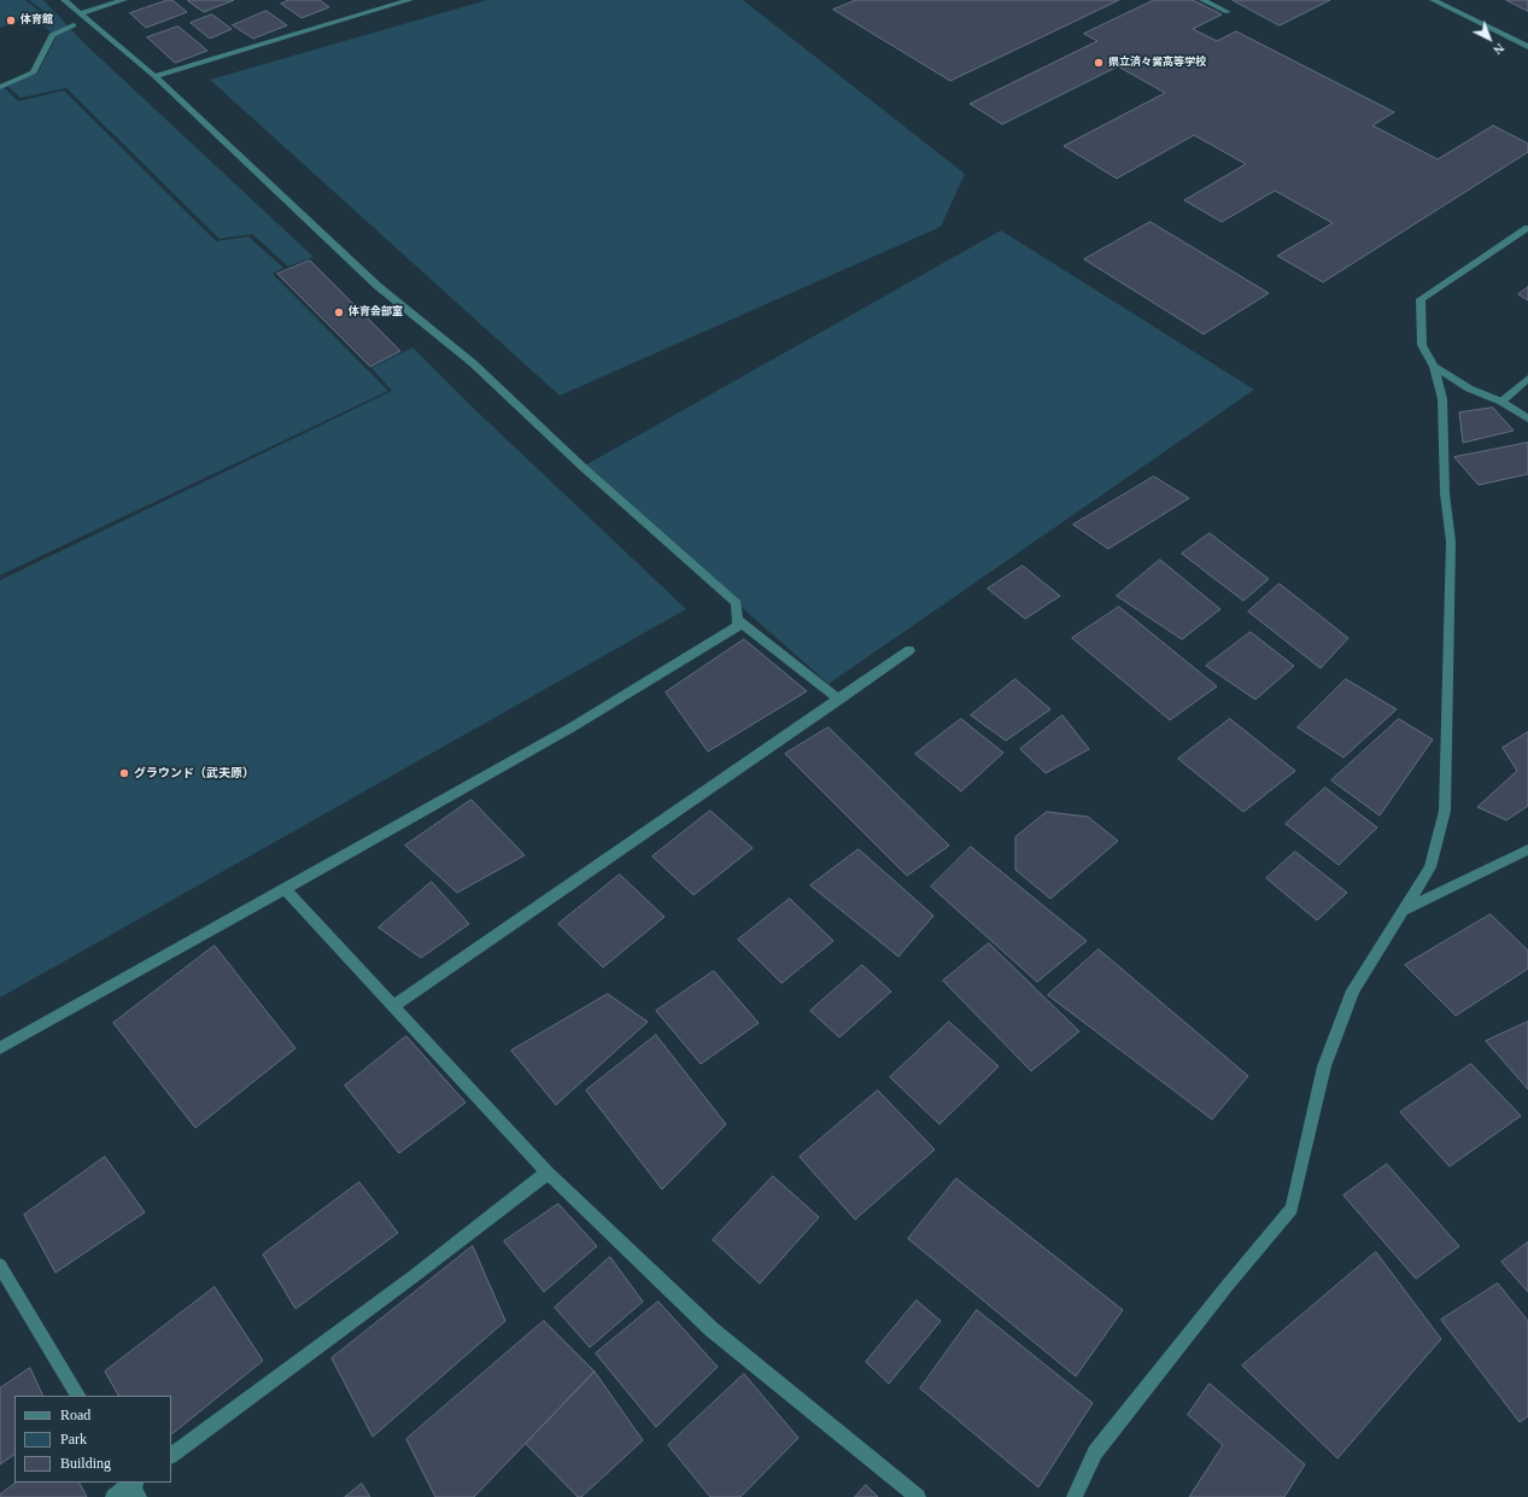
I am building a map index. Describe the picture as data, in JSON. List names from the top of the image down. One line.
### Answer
{"places":["体育館","県立済々黌高等学校","体育会部室","グラウンド（武夫原）"],"legend":["Road","Park","Building"],"north":"bottom right"}
